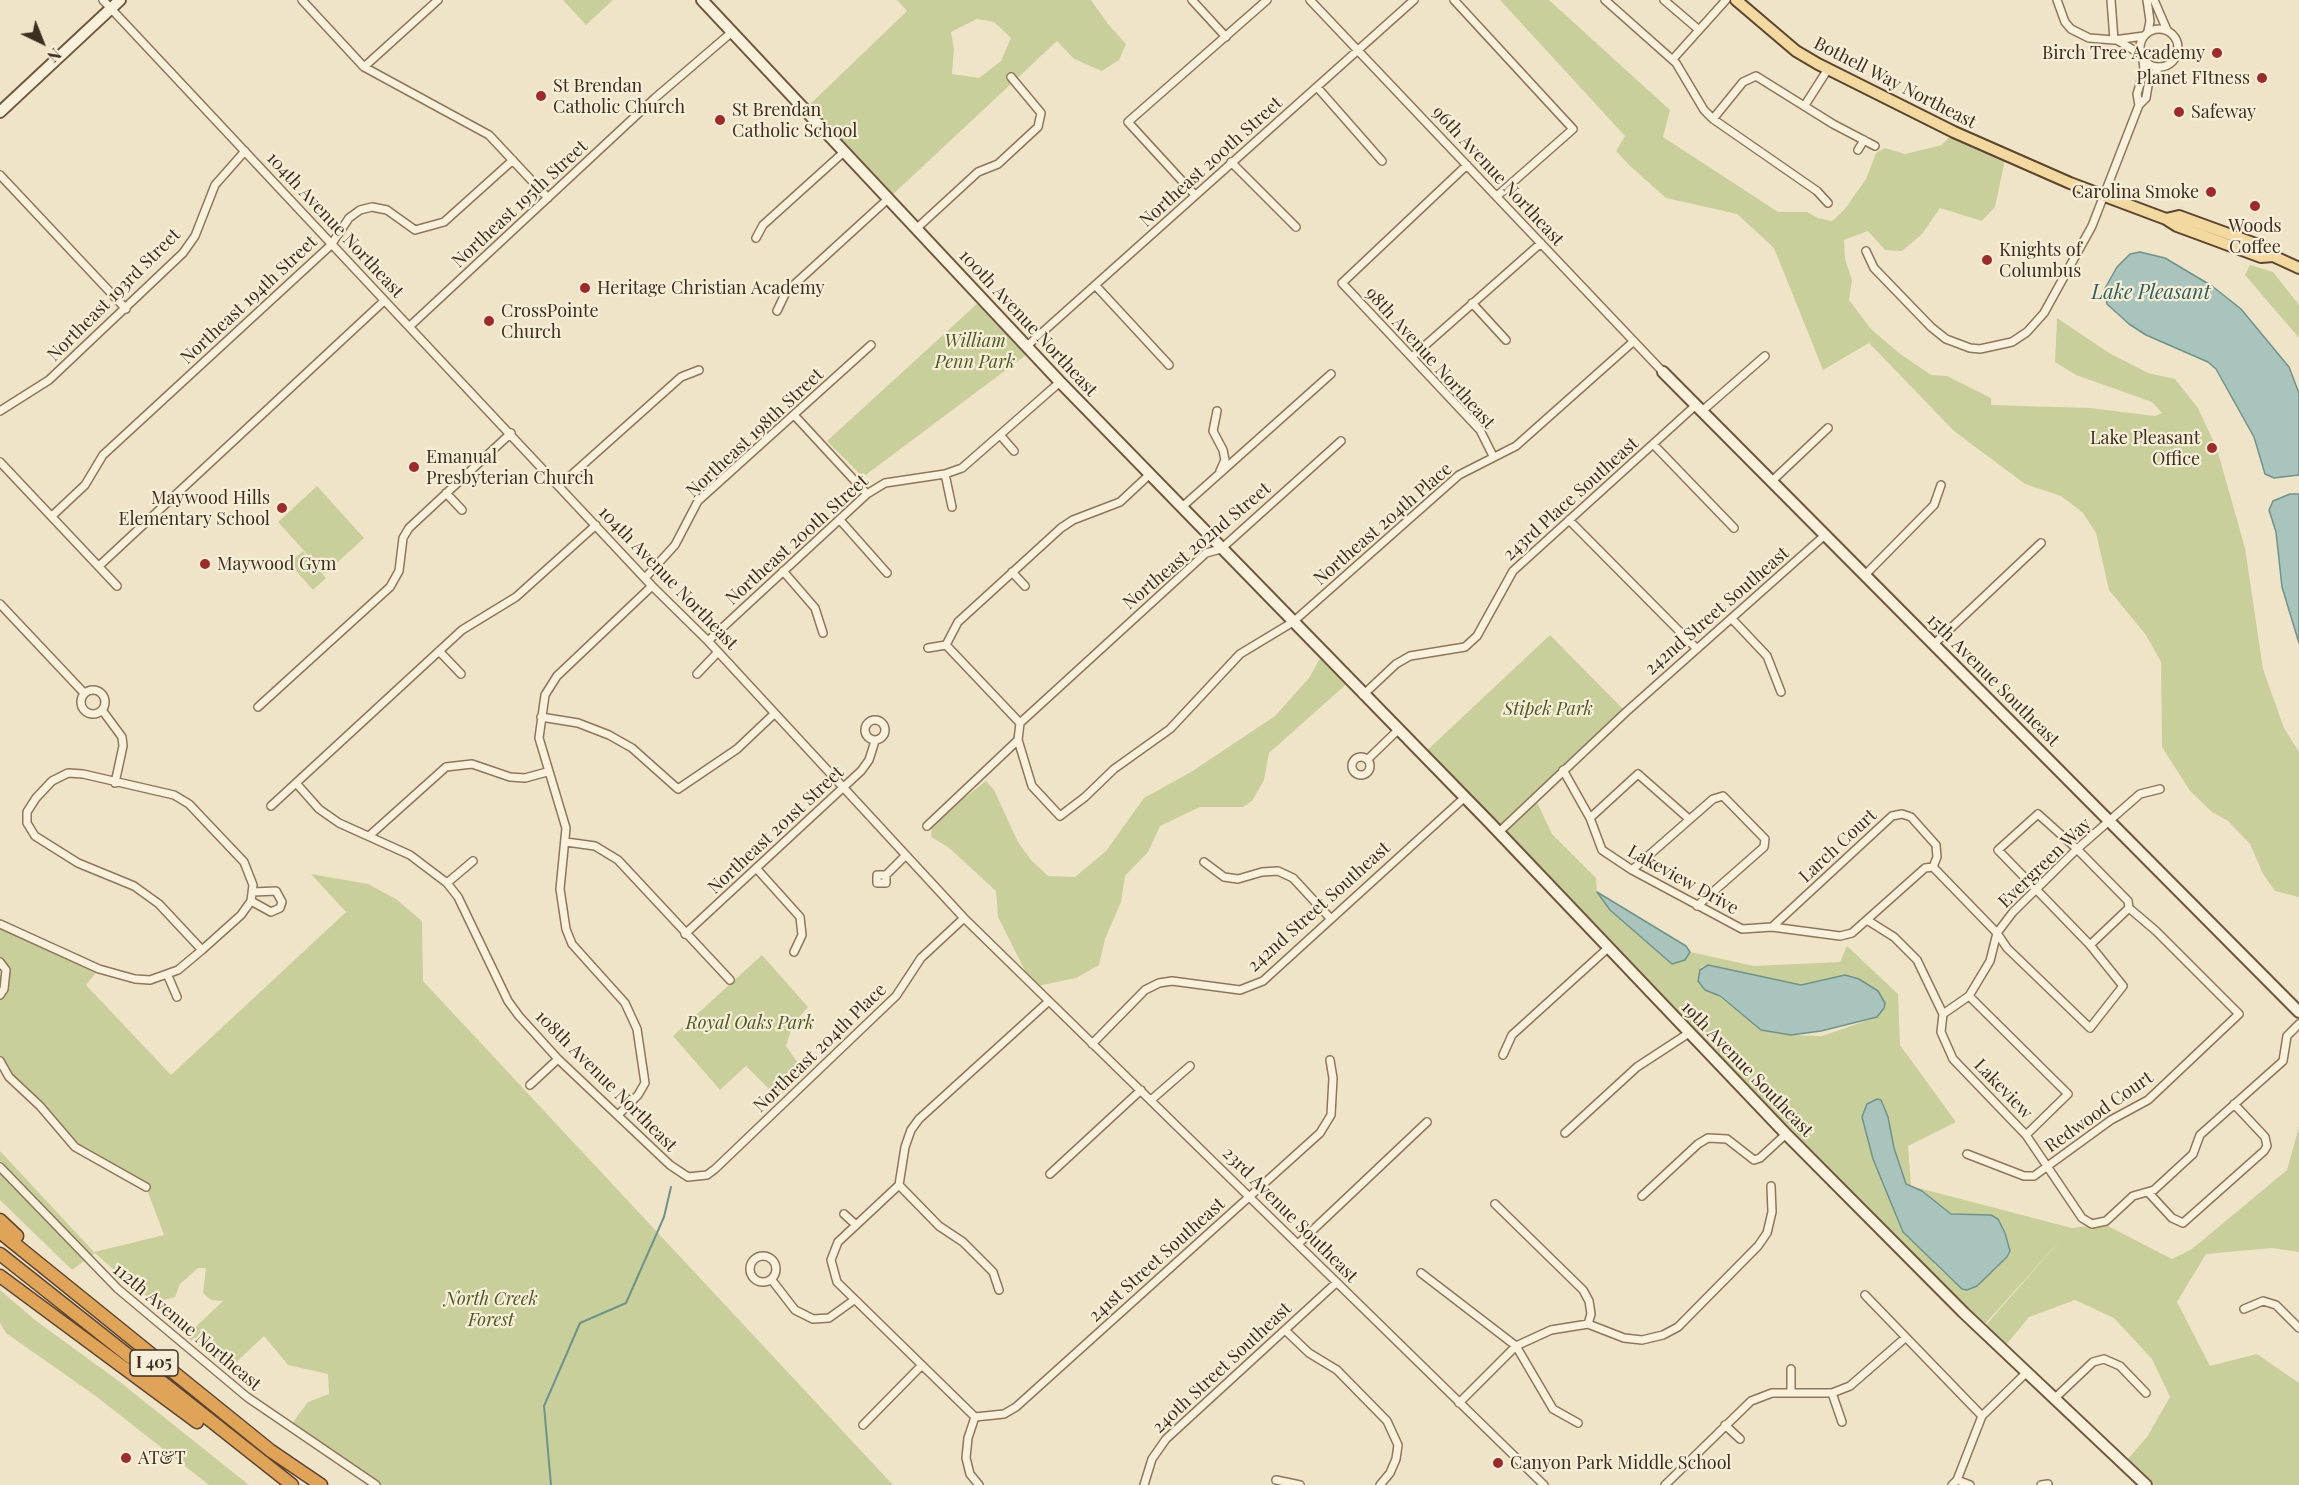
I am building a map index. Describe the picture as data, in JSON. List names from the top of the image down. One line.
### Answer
{"streets":{"highway":["I 405"],"main road":["Bothell Way Northeast"],"street":["Northeast 200th Street","96th Avenue Northeast","Northeast 195th Street","104th Avenue Northeast","Northeast 193rd Street","Northeast 194th Street","100th Avenue Northeast","98th Avenue Northeast","Northeast 198th Street","243rd Place Southeast","Northeast 204th Place","Northeast 202nd Street","242nd Street Southeast","15th Avenue Southeast","Northeast 201st Street","Larch Court","Evergreen Way","Lakeview Drive","19th Avenue Southeast","108th Avenue Northeast","Lakeview","Redwood Court","23rd Avenue Southeast","241st Street Southeast","112th Avenue Northeast","240th Street Southeast"]},"crossings":[["Northeast 200th Street","96th Avenue Northeast"],["Northeast 200th Street","104th Avenue Northeast"],["Northeast 200th Street","100th Avenue Northeast"],["96th Avenue Northeast","98th Avenue Northeast"],["96th Avenue Northeast","Northeast 204th Place"],["96th Avenue Northeast","15th Avenue Southeast"],["Northeast 195th Street","104th Avenue Northeast"],["Northeast 195th Street","100th Avenue Northeast"],["104th Avenue Northeast","Northeast 193rd Street"],["104th Avenue Northeast","Northeast 194th Street"],["104th Avenue Northeast","Northeast 198th Street"],["104th Avenue Northeast","Northeast 204th Place"],["104th Avenue Northeast","Northeast 201st Street"],["104th Avenue Northeast","23rd Avenue Southeast"],["100th Avenue Northeast","Northeast 204th Place"],["100th Avenue Northeast","Northeast 202nd Street"],["100th Avenue Northeast","19th Avenue Southeast"],["98th Avenue Northeast","Northeast 204th Place"],["243rd Place Southeast","15th Avenue Southeast"],["243rd Place Southeast","19th Avenue Southeast"],["Northeast 204th Place","108th Avenue Northeast"],["242nd Street Southeast","15th Avenue Southeast"],["242nd Street Southeast","Lakeview Drive"],["242nd Street Southeast","19th Avenue Southeast"],["242nd Street Southeast","23rd Avenue Southeast"],["15th Avenue Southeast","Evergreen Way"],["Larch Court","Lakeview Drive"],["Evergreen Way","Lakeview"],["Lakeview","Redwood Court"],["23rd Avenue Southeast","241st Street Southeast"],["23rd Avenue Southeast","240th Street Southeast"]],"water":["Lake Pleasant"],"parks":["William Penn Park","Stipek Park","Royal Oaks Park","North Creek Forest"],"places":["Birch Tree Academy","Planet FItness","St Brendan Catholic Church","Safeway","St Brendan Catholic School","Carolina Smoke","Woods Coffee","Knights of Columbus","Heritage Christian Academy","CrossPointe Church","Lake Pleasant Office","Emanual Presbyterian Church","Maywood Hills Elementary School","Maywood Gym","AT&T","Canyon Park Middle School"],"north":"bottom right"}
